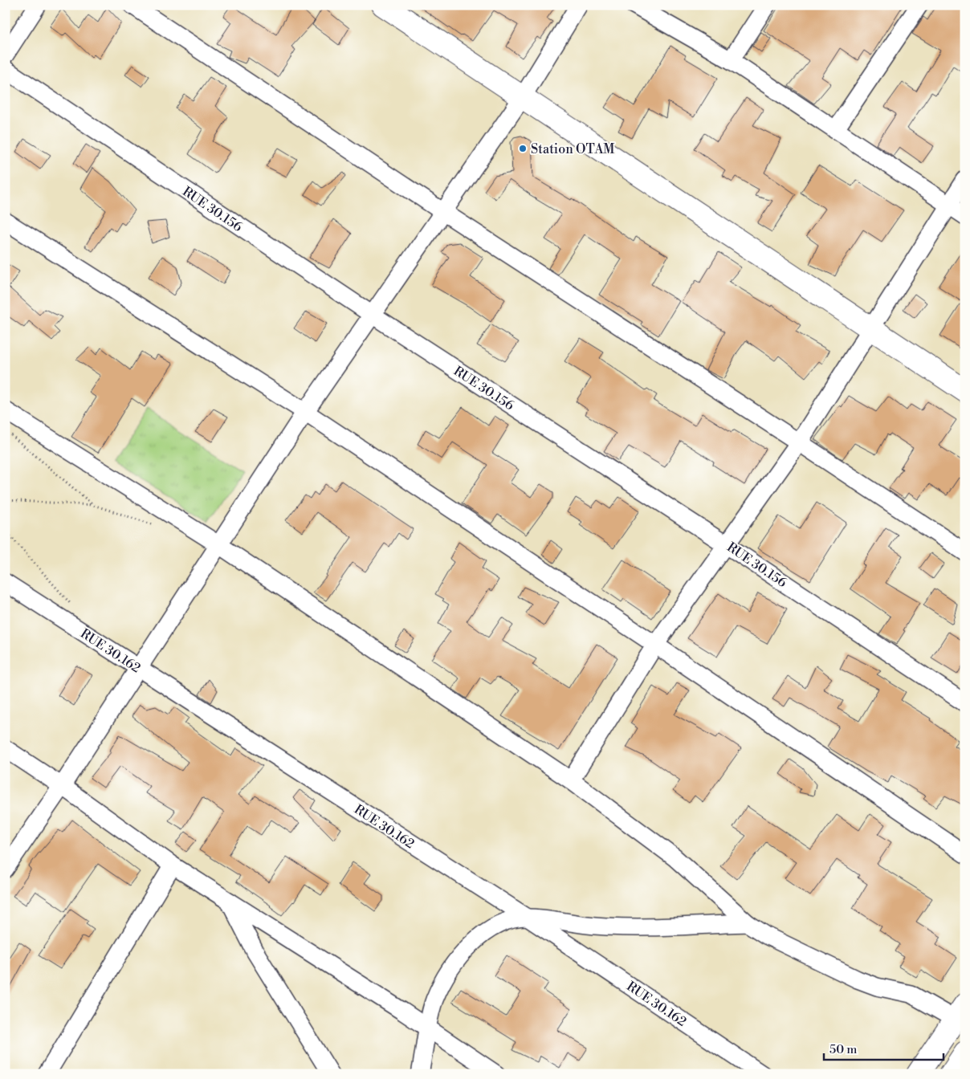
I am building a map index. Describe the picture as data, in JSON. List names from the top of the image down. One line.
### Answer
{"streets":{"street":["RUE 30.156","RUE 30.162"]},"places":["Station OTAM"],"scale_bar":"50 m"}
